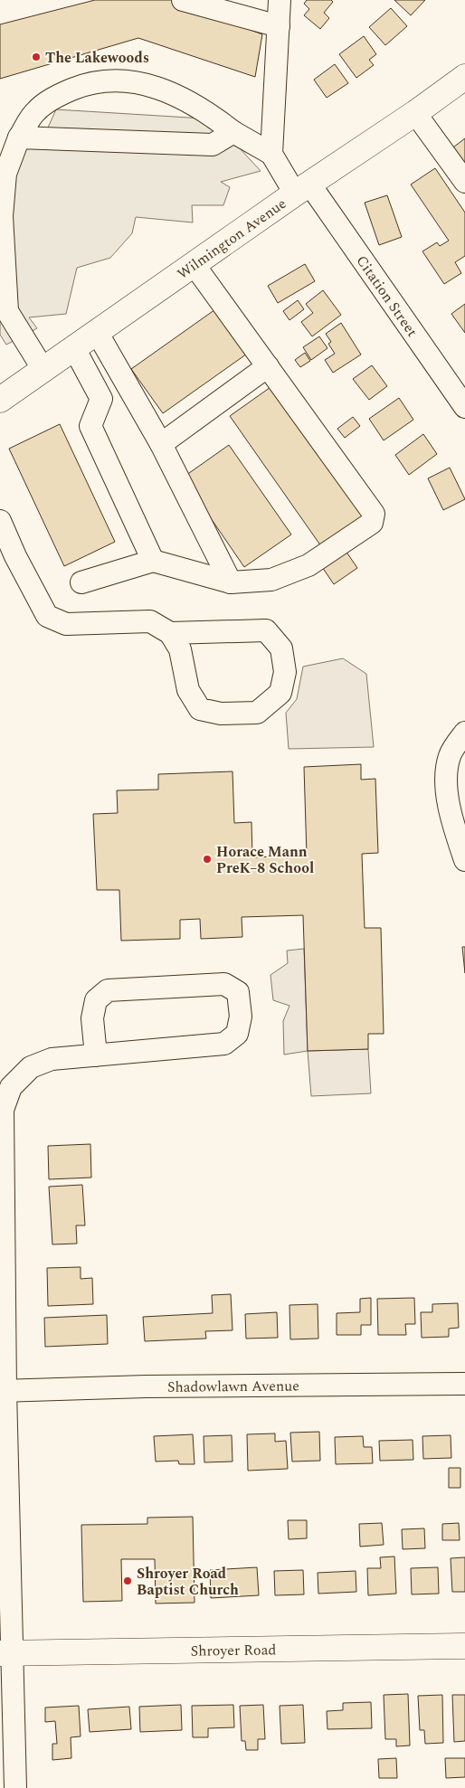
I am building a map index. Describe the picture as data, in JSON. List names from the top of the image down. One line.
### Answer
{"streets":{"main road":["Wilmington Avenue","Shroyer Road"],"street":["Citation Street","Shadowlawn Avenue"]},"crossings":[["Wilmington Avenue","Citation Street"]],"places":["The Lakewoods","Horace Mann PreK–8 School","Shroyer Road Baptist Church"]}
